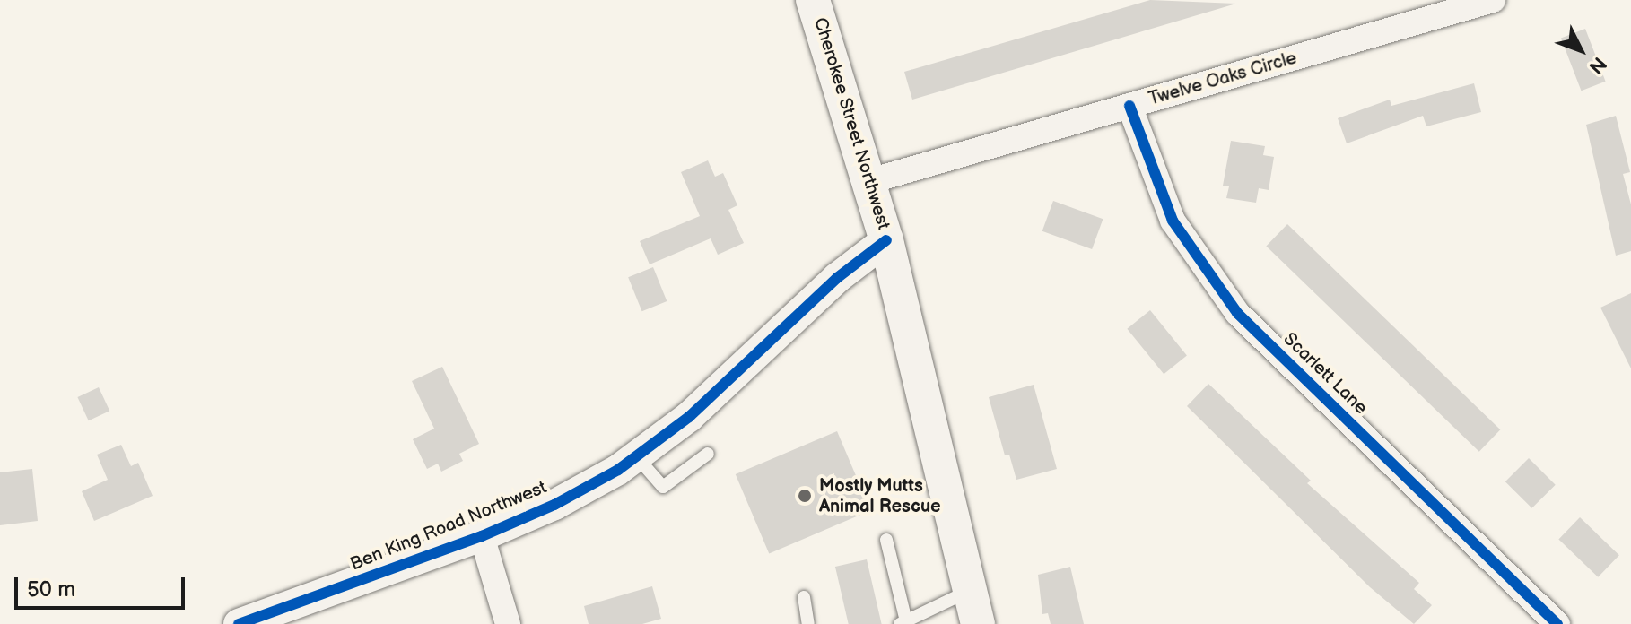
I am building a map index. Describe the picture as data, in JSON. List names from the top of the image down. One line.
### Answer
{"streets":{"main road":["Cherokee Street Northwest"],"street":["Twelve Oaks Circle","Scarlett Lane","Ben King Road Northwest"]},"crossings":[["Twelve Oaks Circle","Cherokee Street Northwest"],["Twelve Oaks Circle","Scarlett Lane"],["Cherokee Street Northwest","Ben King Road Northwest"]],"places":["Mostly Mutts Animal Rescue"],"scale_bar":"50 m","north":"bottom right"}
